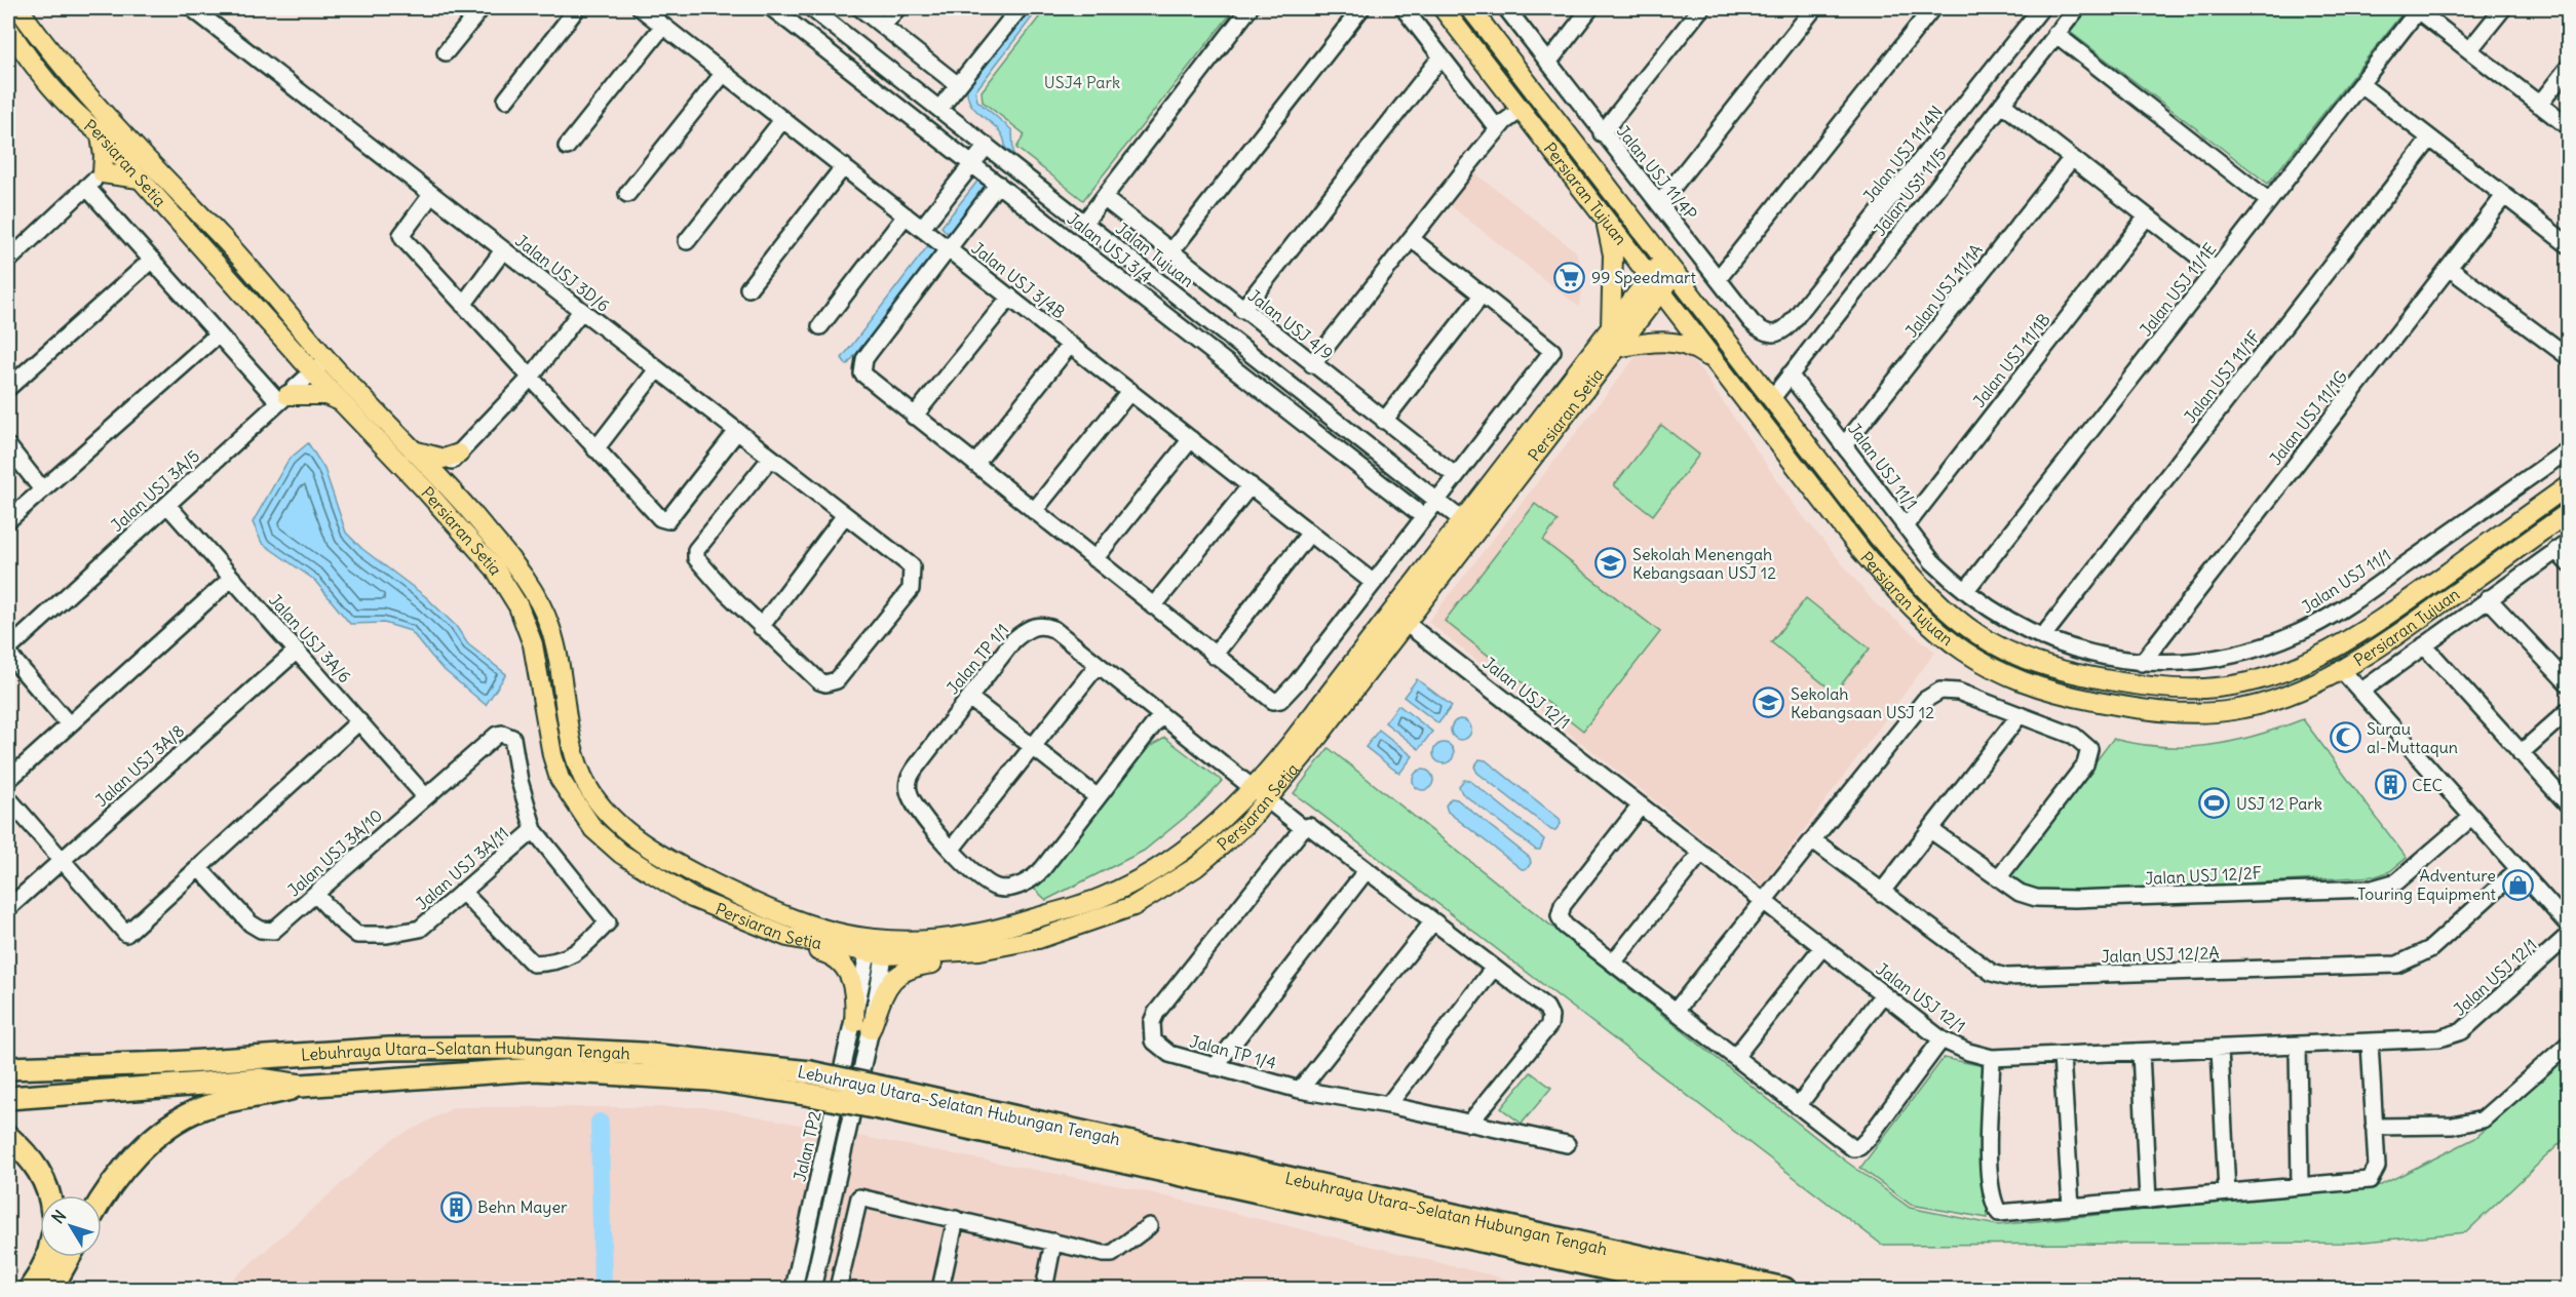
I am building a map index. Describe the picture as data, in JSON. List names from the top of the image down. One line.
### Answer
{"streets":{"highway":["Lebuhraya Utara–Selatan Hubungan Tengah"],"main road":["Persiaran Setia","Persiaran Tujuan"],"street":["Jalan USJ 11/4N","Jalan USJ 11/4P","Jalan USJ 11/5","Jalan USJ 3/4","Jalan Tujuan","Jalan USJ 3D/6","Jalan USJ 3/4B","Jalan USJ 11/1E","Jalan USJ 11/1A","Jalan USJ 4/9","Jalan USJ 11/1B","Jalan USJ 11/1F","Jalan USJ 11/1G","Jalan USJ 11/1","Jalan USJ 3A/5","Jalan USJ 3A/6","Jalan TP 1/1","Jalan USJ 12/1","Jalan USJ 3A/8","Jalan USJ 3A/10","Jalan USJ 3A/11","Jalan USJ 12/2F","Jalan USJ 12/2A","Jalan TP 1/4","Jalan TP2"]},"crossings":[["Jalan USJ 11/4N","Jalan USJ 11/4P"],["Persiaran Setia","Persiaran Tujuan"],["Persiaran Setia","Jalan Tujuan"],["Persiaran Setia","Jalan USJ 3A/5"],["Persiaran Setia","Jalan TP 1/1"],["Persiaran Setia","Jalan USJ 12/1"],["Persiaran Setia","Jalan TP2"],["Jalan USJ 11/5","Persiaran Tujuan"],["Jalan USJ 11/5","Jalan USJ 11/1"],["Jalan USJ 11/1E","Jalan USJ 11/1"],["Jalan USJ 11/1A","Jalan USJ 11/1"],["Jalan USJ 11/1B","Jalan USJ 11/1"],["Jalan USJ 11/1F","Jalan USJ 11/1"],["Jalan USJ 11/1G","Jalan USJ 11/1"],["Jalan USJ 3A/5","Jalan USJ 3A/6"],["Jalan USJ 3A/6","Jalan USJ 3A/8"],["Jalan USJ 3A/6","Jalan USJ 3A/10"],["Jalan USJ 3A/10","Jalan USJ 3A/11"]],"parks":["USJ4 Park"],"places":{"supermarket":["99 Speedmart"],"school or university":["Sekolah Menengah Kebangsaan USJ 12","Sekolah Kebangsaan USJ 12"],"mosque":["Surau al-Muttaqun"],"building":["CEC","Behn Mayer"],"sports":["USJ 12 Park"],"shop":["Adventure Touring Equipment"]},"north":"top left"}
